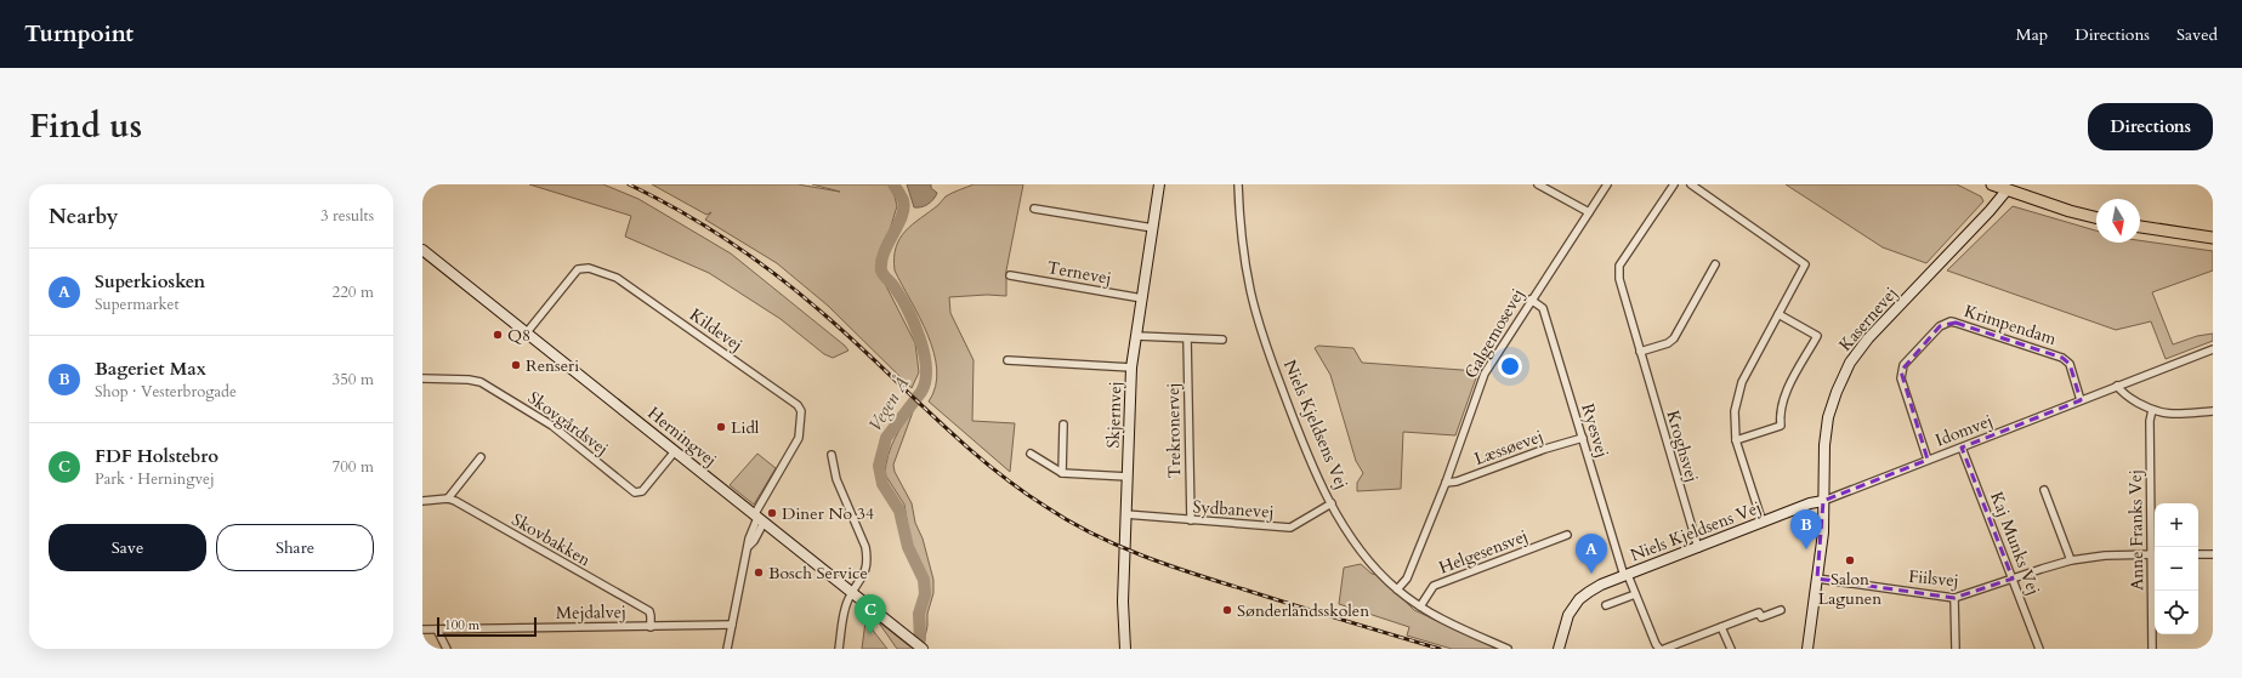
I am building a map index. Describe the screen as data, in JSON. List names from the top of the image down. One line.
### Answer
{"streets":{"street":["Ternevej","Kasernevej","Krimpendam","Kildevej","Galgemosevej","Skjernvej","Skovgårdsvej","Niels Kjeldsens Vej","Trekronervej","Ryesvej","Idomvej","Herningvej","Kroghsvej","Læssøevej","Sydbanevej","Anne Franks Vej","Skovbakken","Kaj Munks Vej","Helgesensvej","Fiilsvej","Mejdalvej"]},"crossings":[["Ternevej","Skjernvej"],["Kasernevej","Niels Kjeldsens Vej"],["Kasernevej","Idomvej"],["Kasernevej","Fiilsvej"],["Krimpendam","Idomvej"],["Kildevej","Herningvej"],["Galgemosevej","Niels Kjeldsens Vej"],["Galgemosevej","Ryesvej"],["Galgemosevej","Læssøevej"],["Skjernvej","Sydbanevej"],["Skovgårdsvej","Herningvej"],["Niels Kjeldsens Vej","Ryesvej"],["Niels Kjeldsens Vej","Idomvej"],["Niels Kjeldsens Vej","Kroghsvej"],["Niels Kjeldsens Vej","Sydbanevej"],["Niels Kjeldsens Vej","Helgesensvej"],["Trekronervej","Sydbanevej"],["Ryesvej","Læssøevej"],["Idomvej","Kaj Munks Vej"],["Anne Franks Vej","Fiilsvej"],["Skovbakken","Mejdalvej"],["Kaj Munks Vej","Fiilsvej"]],"water":["Vegen Å"],"places":["Q8","Renseri","Lidl","Diner No 34","Salon Lagunen","Bosch Service","Sønderlandsskolen"],"scale_bar":"100 m","north":"bottom","page":{"header":"Turnpoint","nav":["Map","Directions","Saved"],"title":"Find us","buttons":["Directions",["Save","Share"]],"heading":["Nearby","3 results"],"list":[{"mark":"A","name":"Superkiosken","note":"Supermarket","value":"220 m"},{"mark":"B","name":"Bageriet Max","note":"Shop · Vesterbrogade","value":"350 m"},{"mark":"C","name":"FDF Holstebro","note":"Park · Herningvej","value":"700 m"}],"map_buttons":["+","−"],"pins":["B","A","C"],"scale":"100 m"}}
